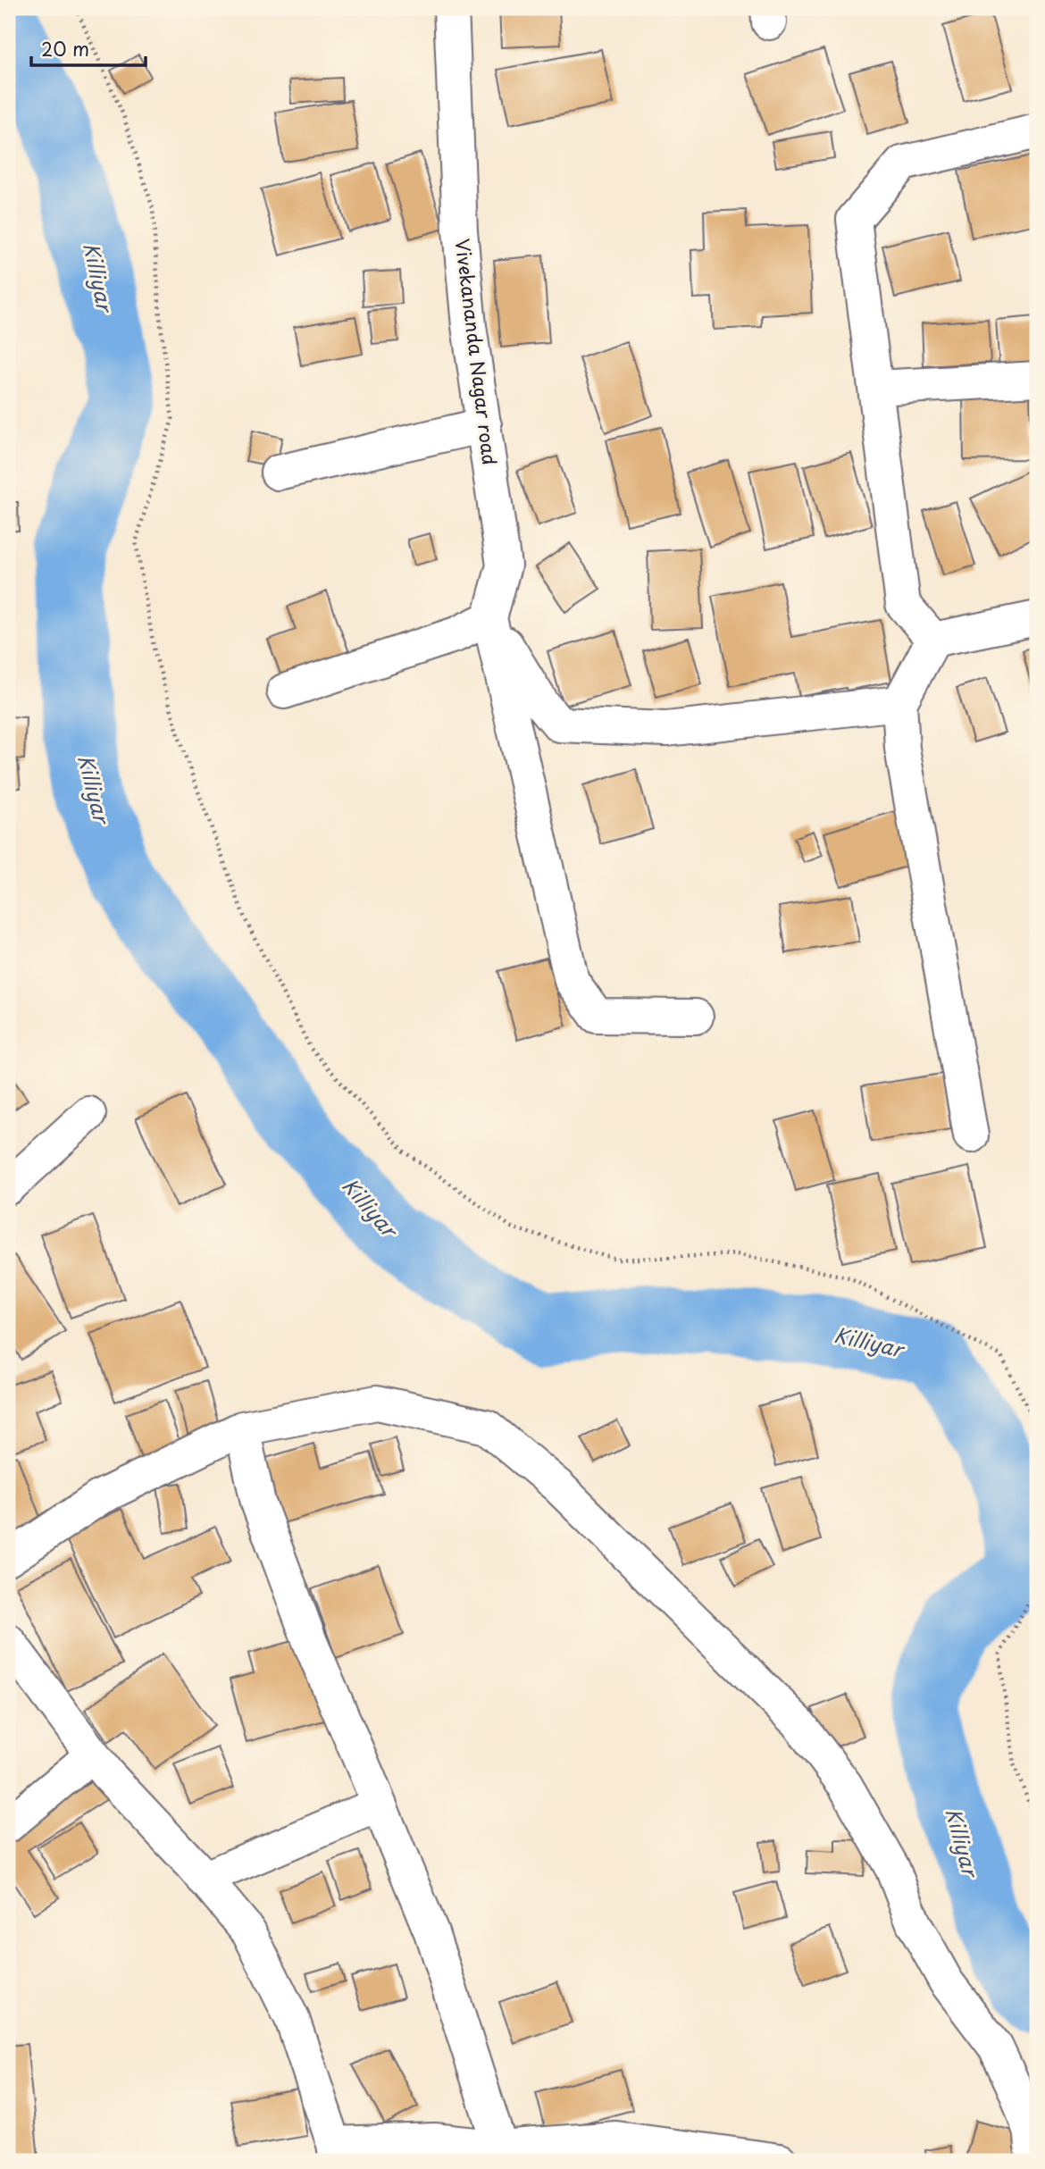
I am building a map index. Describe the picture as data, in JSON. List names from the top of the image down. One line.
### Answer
{"streets":{"street":["Vivekananda Nagar road"]},"water":["Killiyar"],"scale_bar":"20 m"}
